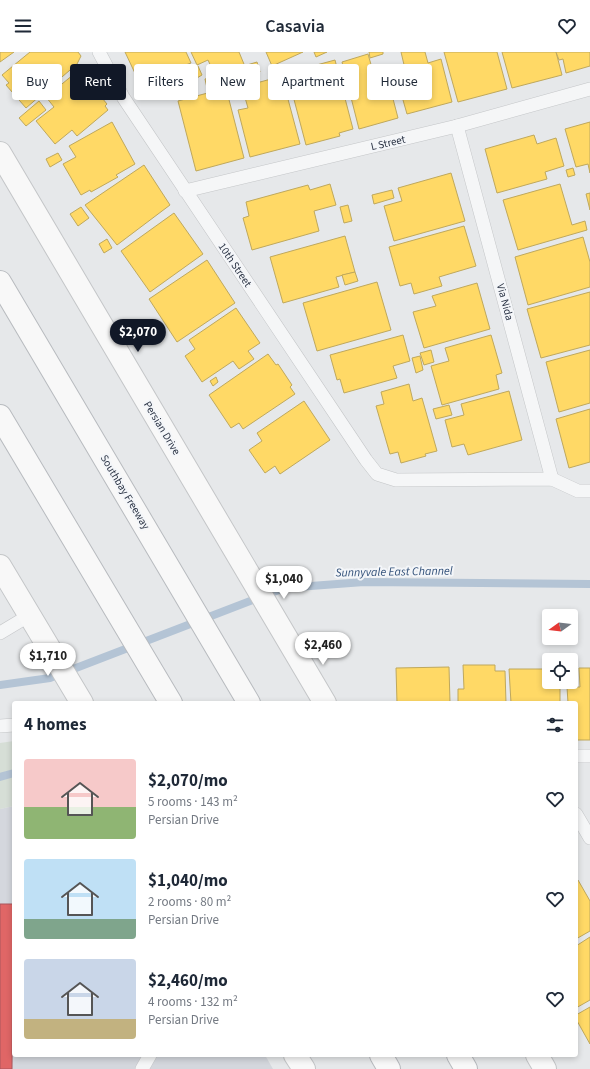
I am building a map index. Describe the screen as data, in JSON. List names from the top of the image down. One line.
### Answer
{"streets":{"main road":["Persian Drive","Southbay Freeway"],"lane":["L Street","10th Street","Via Nida"]},"crossings":[["L Street","10th Street"],["L Street","Via Nida"],["10th Street","Via Nida"]],"water":["Sunnyvale East Channel"],"north":"left","page":{"header":"Casavia","chip":["Buy","Rent","Filters","New","Apartment","House"],"price":["$2,070","$1,040","$2,460","$1,710"],"heading":"4 homes","list":[{"name":"$2,070/mo","note":"5 rooms · 143 m² · Persian Drive"},{"name":"$1,040/mo","note":"2 rooms · 80 m² · Persian Drive"},{"name":"$2,460/mo","note":"4 rooms · 132 m² · Persian Drive"}]}}
